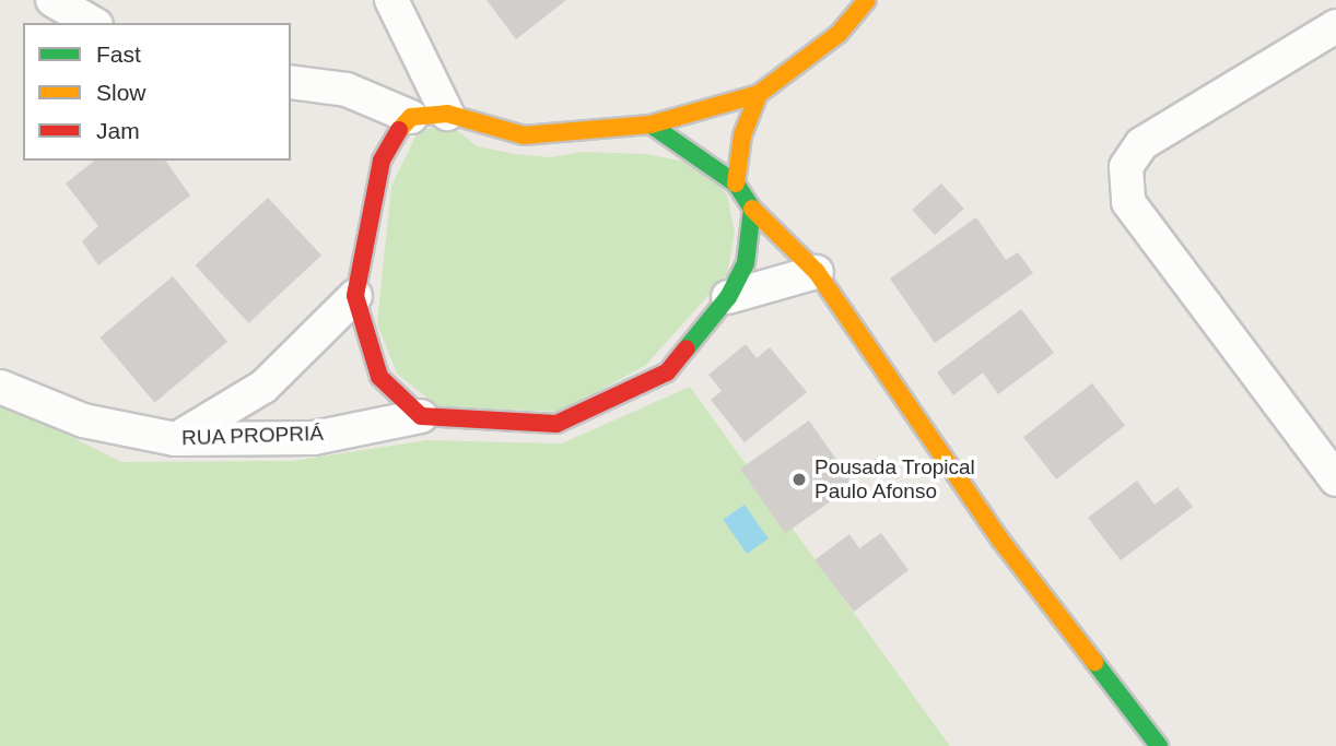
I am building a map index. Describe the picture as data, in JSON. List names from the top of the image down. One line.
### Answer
{"streets":{"street":["RUA PROPRIÁ"]},"places":["Pousada Tropical Paulo Afonso"],"legend":["Fast","Slow","Jam"]}
